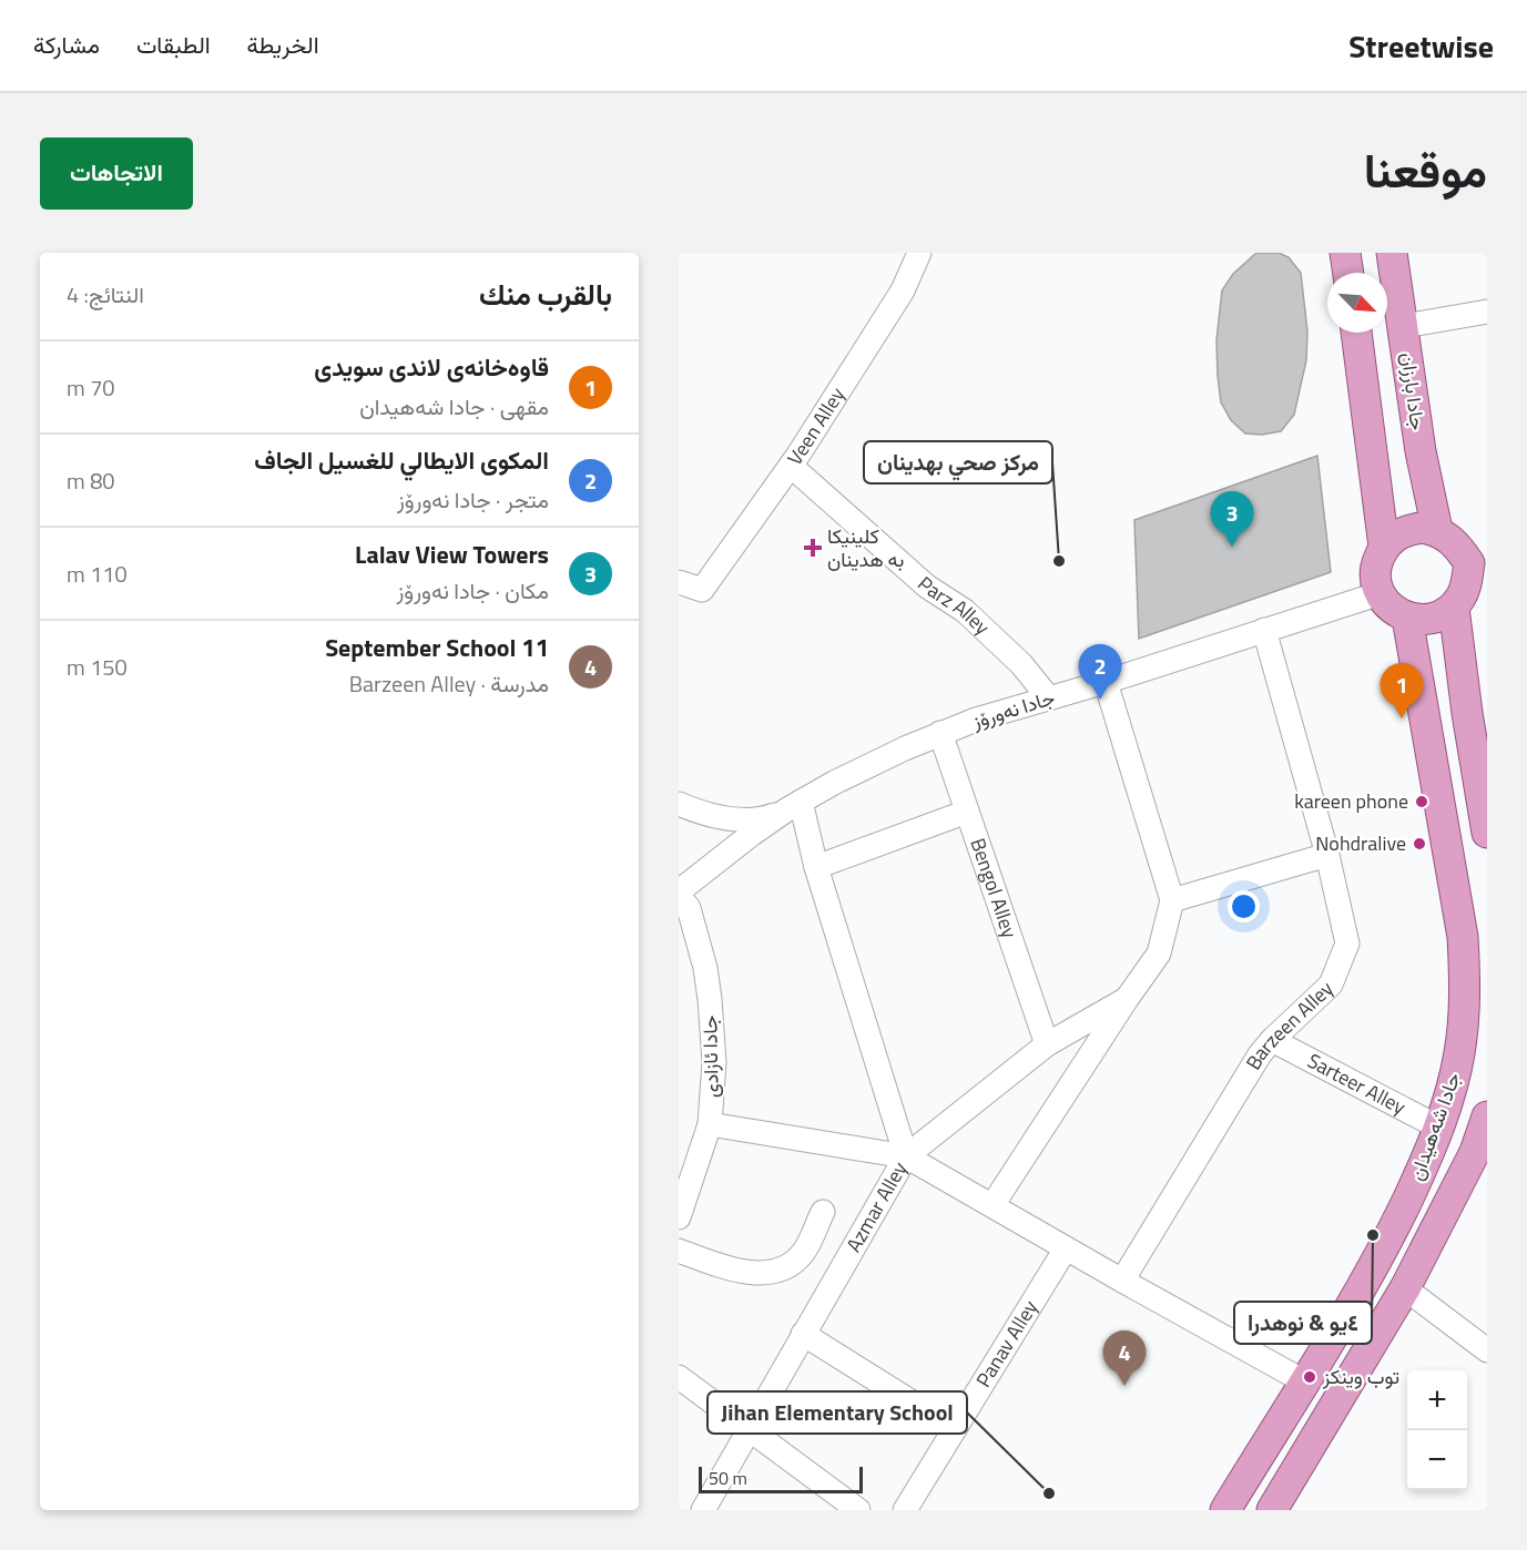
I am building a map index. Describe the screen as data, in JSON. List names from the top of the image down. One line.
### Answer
{"streets":{"main road":["جادا بارزان","جادا شەهیدان"],"street":["Veen Alley","Parz Alley","جادا نەورۆز","Bengol Alley","Barzeen Alley","جادا ئازادی","Sarteer Alley","Azmar Alley","Panav Alley"]},"crossings":[["جادا بارزان","جادا نەورۆز"],["جادا بارزان","جادا شەهیدان"],["Veen Alley","Parz Alley"],["Parz Alley","جادا نەورۆز"],["جادا نەورۆز","Bengol Alley"],["جادا نەورۆز","Barzeen Alley"],["جادا نەورۆز","جادا ئازادی"],["جادا نەورۆز","جادا شەهیدان"],["جادا نەورۆز","Azmar Alley"],["Barzeen Alley","Sarteer Alley"],["Sarteer Alley","جادا شەهیدان"]],"places":{"health":["كلينيكا به هدينان"],"other":["مركز صحي بهدينان","kareen phone","Nohdralive","٤يو & نوهدرا","توب وينكز","Jihan Elementary School"]},"scale_bar":"50 m","north":"bottom right","page":{"header":"Streetwise","nav":["الخريطة","الطبقات","مشاركة"],"title":"موقعنا","buttons":"الاتجاهات","heading":["بالقرب منك","النتائج: 4"],"list":[{"mark":"1","name":"قاوەخانەی لاندی سویدی","note":"مقهى · جادا شەهیدان","value":"70 m"},{"mark":"2","name":"المكوى الايطالي للغسيل الجاف","note":"متجر · جادا نەورۆز","value":"80 m"},{"mark":"3","name":"Lalav View Towers","note":"مكان · جادا نەورۆز","value":"110 m"},{"mark":"4","name":"11 September School","note":"مدرسة · Barzeen Alley","value":"150 m"}],"pins":["3","2","1","4"],"map_buttons":["+","−"],"scale":"50 m"}}
